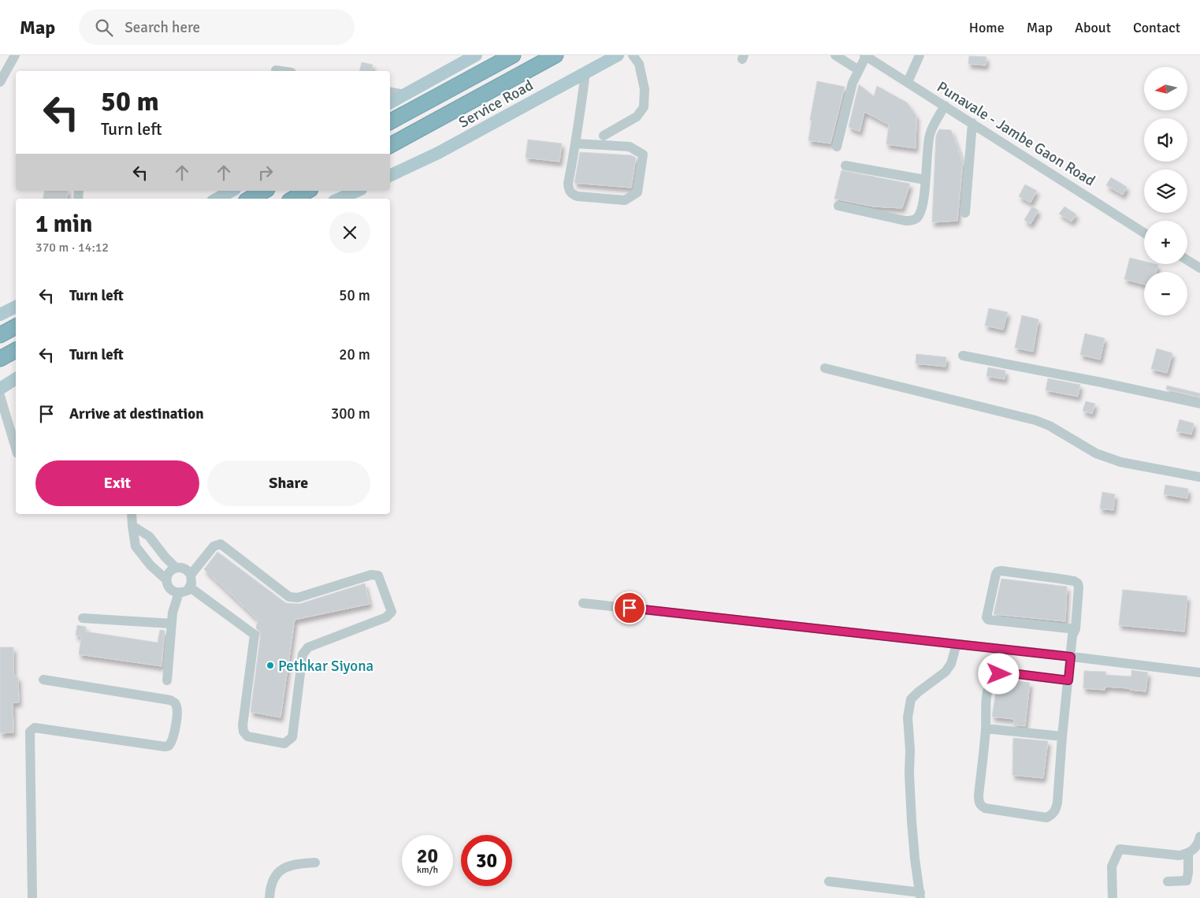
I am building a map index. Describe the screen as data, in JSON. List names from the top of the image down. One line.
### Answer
{"streets":{"main road":["Service Road"],"street":["Punavale - Jambe Gaon Road"]},"places":["Pethkar Siyona"],"north":"left","page":{"header":"Map","search":"Search here","nav":["Home","Map","About","Contact"],"map_buttons":["+","−"],"turn":["50 m","Turn left"],"heading":["1 min","370 m · 14:12"],"list":[{"name":"Turn left","value":"50 m"},{"name":"Turn left","value":"20 m"},{"name":"Arrive at destination","value":"300 m"}],"buttons":["Exit","Share"],"speed":"20 km/h","limit":"30"}}
